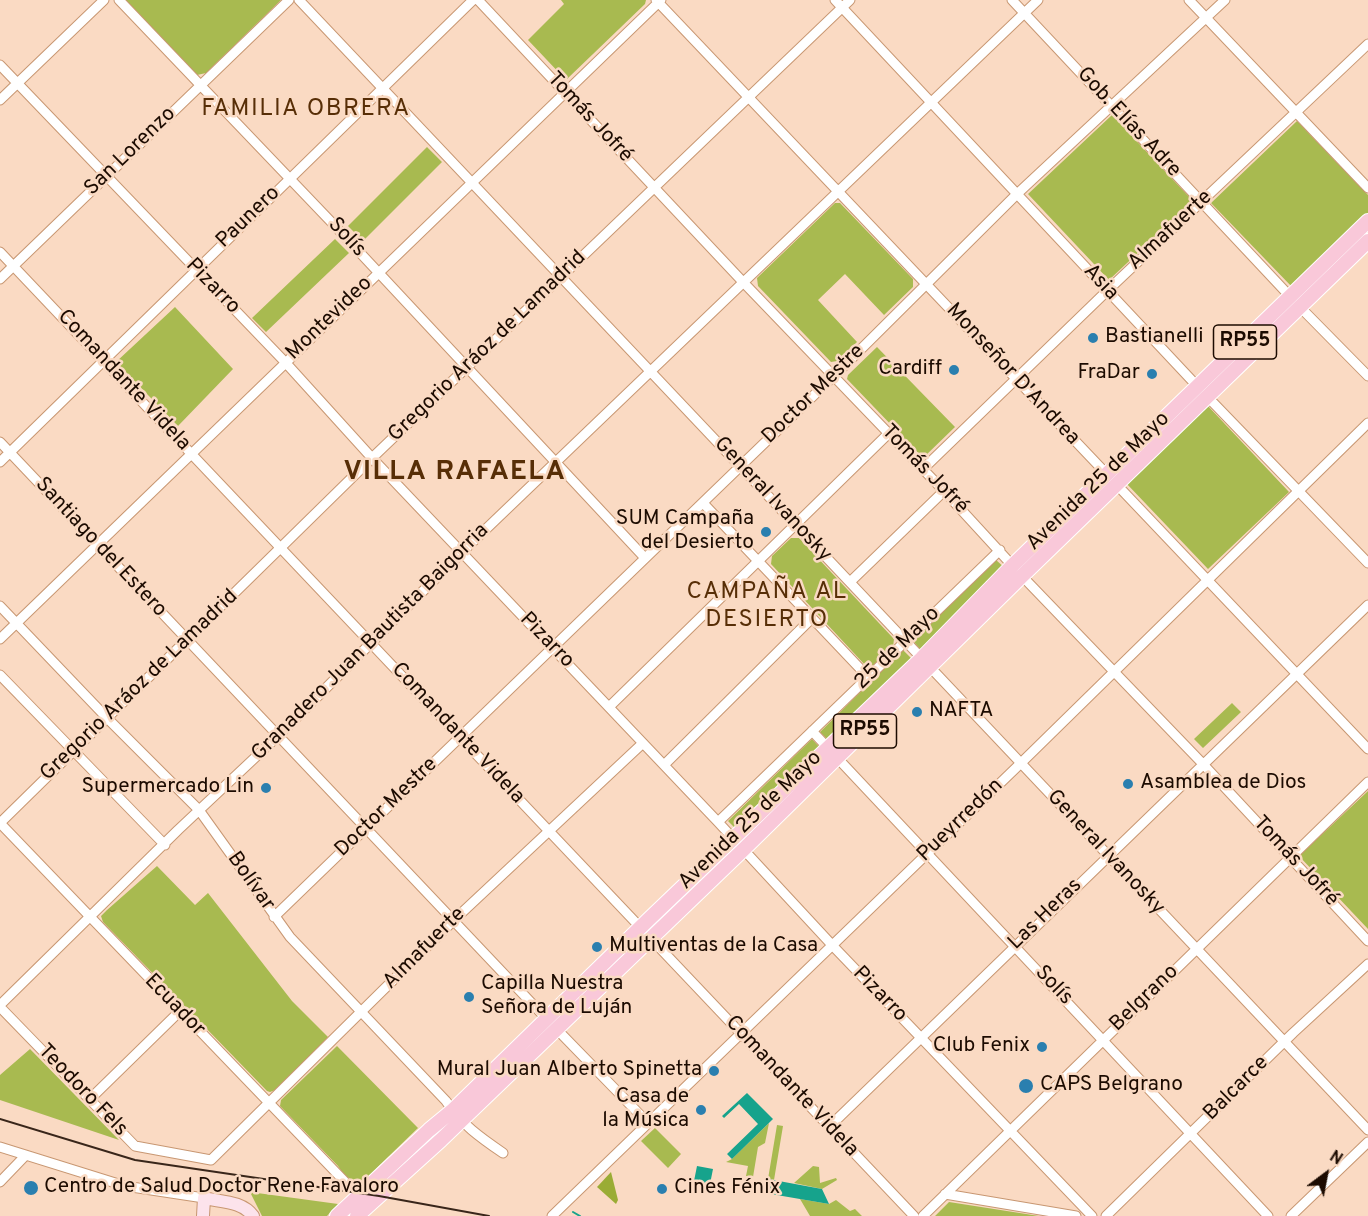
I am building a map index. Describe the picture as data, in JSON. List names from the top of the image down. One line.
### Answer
{"streets":{"main road":["RP55","Avenida 25 de Mayo"],"street":["Tomás Jofré","Gob. Elías Adre","San Lorenzo","Paunero","Almafuerte","Solís","Asia","Pizarro","Montevideo","Gregorio Aráoz de Lamadrid","Monseñor D'Andrea","Comandante Videla","Doctor Mestre","General Ivanosky","Santiago del Estero","Granadero Juan Bautista Baigorria","25 de Mayo","Pueyrredón","Bolívar","Las Heras","Belgrano","Ecuador","Balcarce","Teodoro Fels"]},"crossings":[["Tomás Jofré","Almafuerte"],["Tomás Jofré","Montevideo"],["Tomás Jofré","Gregorio Aráoz de Lamadrid"],["Tomás Jofré","Doctor Mestre"],["Tomás Jofré","Avenida 25 de Mayo"],["Tomás Jofré","Granadero Juan Bautista Baigorria"],["Tomás Jofré","25 de Mayo"],["Tomás Jofré","Pueyrredón"],["Tomás Jofré","Las Heras"],["Tomás Jofré","Belgrano"],["Gob. Elías Adre","Almafuerte"],["Gob. Elías Adre","Doctor Mestre"],["Gob. Elías Adre","Avenida 25 de Mayo"],["San Lorenzo","Solís"],["San Lorenzo","Pizarro"],["San Lorenzo","Comandante Videla"],["Paunero","Solís"],["Paunero","Pizarro"],["Paunero","Comandante Videla"],["Paunero","General Ivanosky"],["Paunero","Santiago del Estero"],["Almafuerte","Asia"],["Almafuerte","Pizarro"],["Almafuerte","Monseñor D'Andrea"],["Almafuerte","Comandante Videla"],["Almafuerte","Santiago del Estero"],["Almafuerte","Bolívar"],["Almafuerte","Ecuador"],["Almafuerte","Teodoro Fels"],["Solís","Montevideo"],["Solís","Gregorio Aráoz de Lamadrid"],["Solís","Doctor Mestre"],["Solís","Avenida 25 de Mayo"],["Solís","Granadero Juan Bautista Baigorria"],["Solís","25 de Mayo"],["Solís","Pueyrredón"],["Solís","Las Heras"],["Solís","Belgrano"],["Solís","Balcarce"],["Asia","Gregorio Aráoz de Lamadrid"],["Asia","Doctor Mestre"],["Asia","Avenida 25 de Mayo"],["Asia","Granadero Juan Bautista Baigorria"],["Asia","Pueyrredón"],["Pizarro","Montevideo"],["Pizarro","Gregorio Aráoz de Lamadrid"],["Pizarro","Doctor Mestre"],["Pizarro","Avenida 25 de Mayo"],["Pizarro","Granadero Juan Bautista Baigorria"],["Pizarro","25 de Mayo"],["Pizarro","Pueyrredón"],["Pizarro","Las Heras"],["Pizarro","Belgrano"],["Montevideo","Monseñor D'Andrea"],["Montevideo","Comandante Videla"],["Montevideo","General Ivanosky"],["Montevideo","Santiago del Estero"],["Montevideo","Bolívar"],["Gregorio Aráoz de Lamadrid","Monseñor D'Andrea"],["Gregorio Aráoz de Lamadrid","Comandante Videla"],["Gregorio Aráoz de Lamadrid","General Ivanosky"],["Gregorio Aráoz de Lamadrid","Santiago del Estero"],["Gregorio Aráoz de Lamadrid","Bolívar"],["Gregorio Aráoz de Lamadrid","Ecuador"],["Monseñor D'Andrea","Doctor Mestre"],["Monseñor D'Andrea","Avenida 25 de Mayo"],["Monseñor D'Andrea","Granadero Juan Bautista Baigorria"],["Monseñor D'Andrea","Pueyrredón"],["Monseñor D'Andrea","Las Heras"],["Comandante Videla","Doctor Mestre"],["Comandante Videla","Avenida 25 de Mayo"],["Comandante Videla","Granadero Juan Bautista Baigorria"],["Comandante Videla","Pueyrredón"],["Comandante Videla","Las Heras"],["Doctor Mestre","General Ivanosky"],["Doctor Mestre","Santiago del Estero"],["Doctor Mestre","Bolívar"],["Avenida 25 de Mayo","General Ivanosky"],["Avenida 25 de Mayo","Santiago del Estero"],["Avenida 25 de Mayo","Bolívar"],["General Ivanosky","Granadero Juan Bautista Baigorria"],["General Ivanosky","25 de Mayo"],["General Ivanosky","Pueyrredón"],["General Ivanosky","Las Heras"],["General Ivanosky","Belgrano"],["General Ivanosky","Balcarce"],["Santiago del Estero","Granadero Juan Bautista Baigorria"],["Santiago del Estero","Pueyrredón"],["Granadero Juan Bautista Baigorria","Bolívar"],["Granadero Juan Bautista Baigorria","Ecuador"],["Granadero Juan Bautista Baigorria","Teodoro Fels"]],"districts":["FAMILIA OBRERA","VILLA RAFAELA","CAMPAÑA AL DESIERTO"],"places":["Bastianelli","Cardiff","FraDar","SUM Campaña del Desierto","NAFTA","Asamblea de Dios","Supermercado Lin","Multiventas de la Casa","Capilla Nuestra Señora de Luján","Club Fenix","Mural Juan Alberto Spinetta","CAPS Belgrano","Casa de la Música","Centro de Salud Doctor Rene Favaloro","Cines Fénix"],"north":"top right"}
